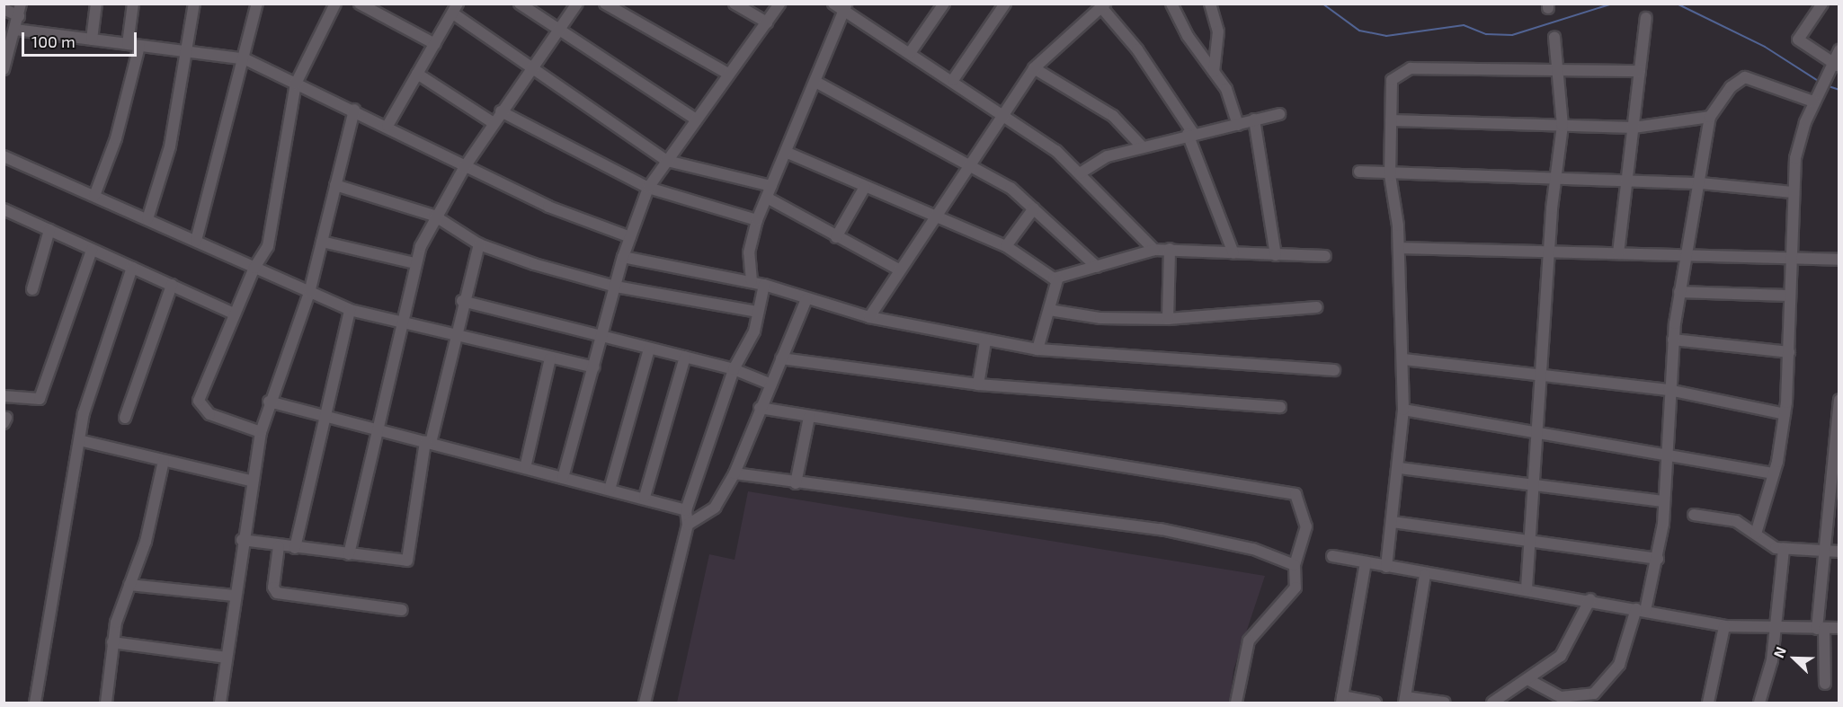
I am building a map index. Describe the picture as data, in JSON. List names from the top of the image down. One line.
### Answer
{"scale_bar":"100 m","north":"top left"}
